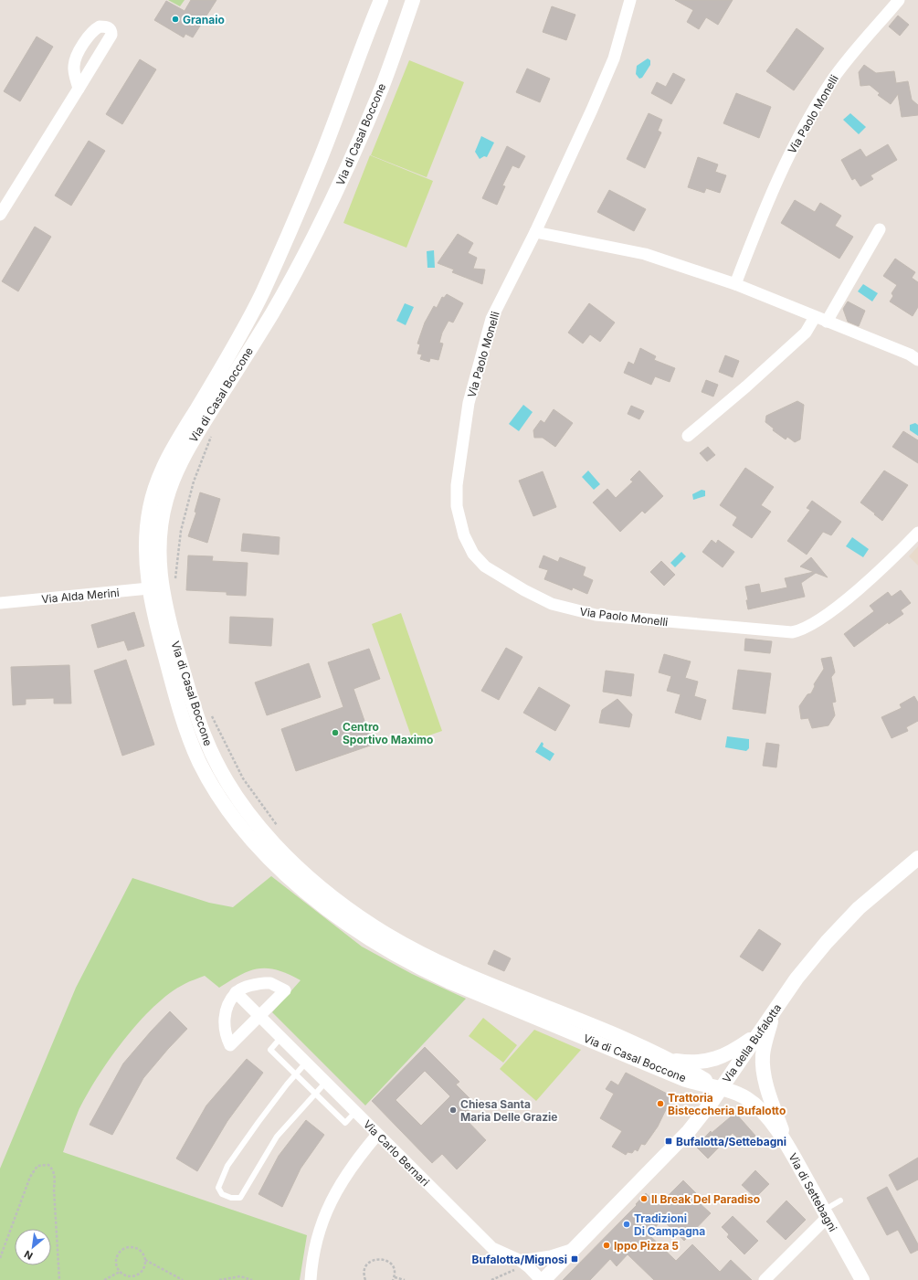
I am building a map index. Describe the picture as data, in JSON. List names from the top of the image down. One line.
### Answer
{"streets":{"street":["Via Paolo Monelli","Via di Casal Boccone","Via Alda Merini","Via della Bufalotta","Via Carlo Bernari","Via di Settebagni"]},"crossings":[["Via di Casal Boccone","Via Alda Merini"],["Via di Casal Boccone","Via della Bufalotta"],["Via di Casal Boccone","Via di Settebagni"],["Via della Bufalotta","Via Carlo Bernari"],["Via della Bufalotta","Via di Settebagni"]],"places":{"other":["Granaio","Centro Sportivo Maximo","Trattoria Bisteccheria Bufalotto","Chiesa Santa Maria Delle Grazie","Il Break Del Paradiso","Tradizioni Di Campagna","Ippo Pizza 5"],"transit":["Bufalotta/Settebagni","Bufalotta/Mignosi"]},"north":"bottom left"}
